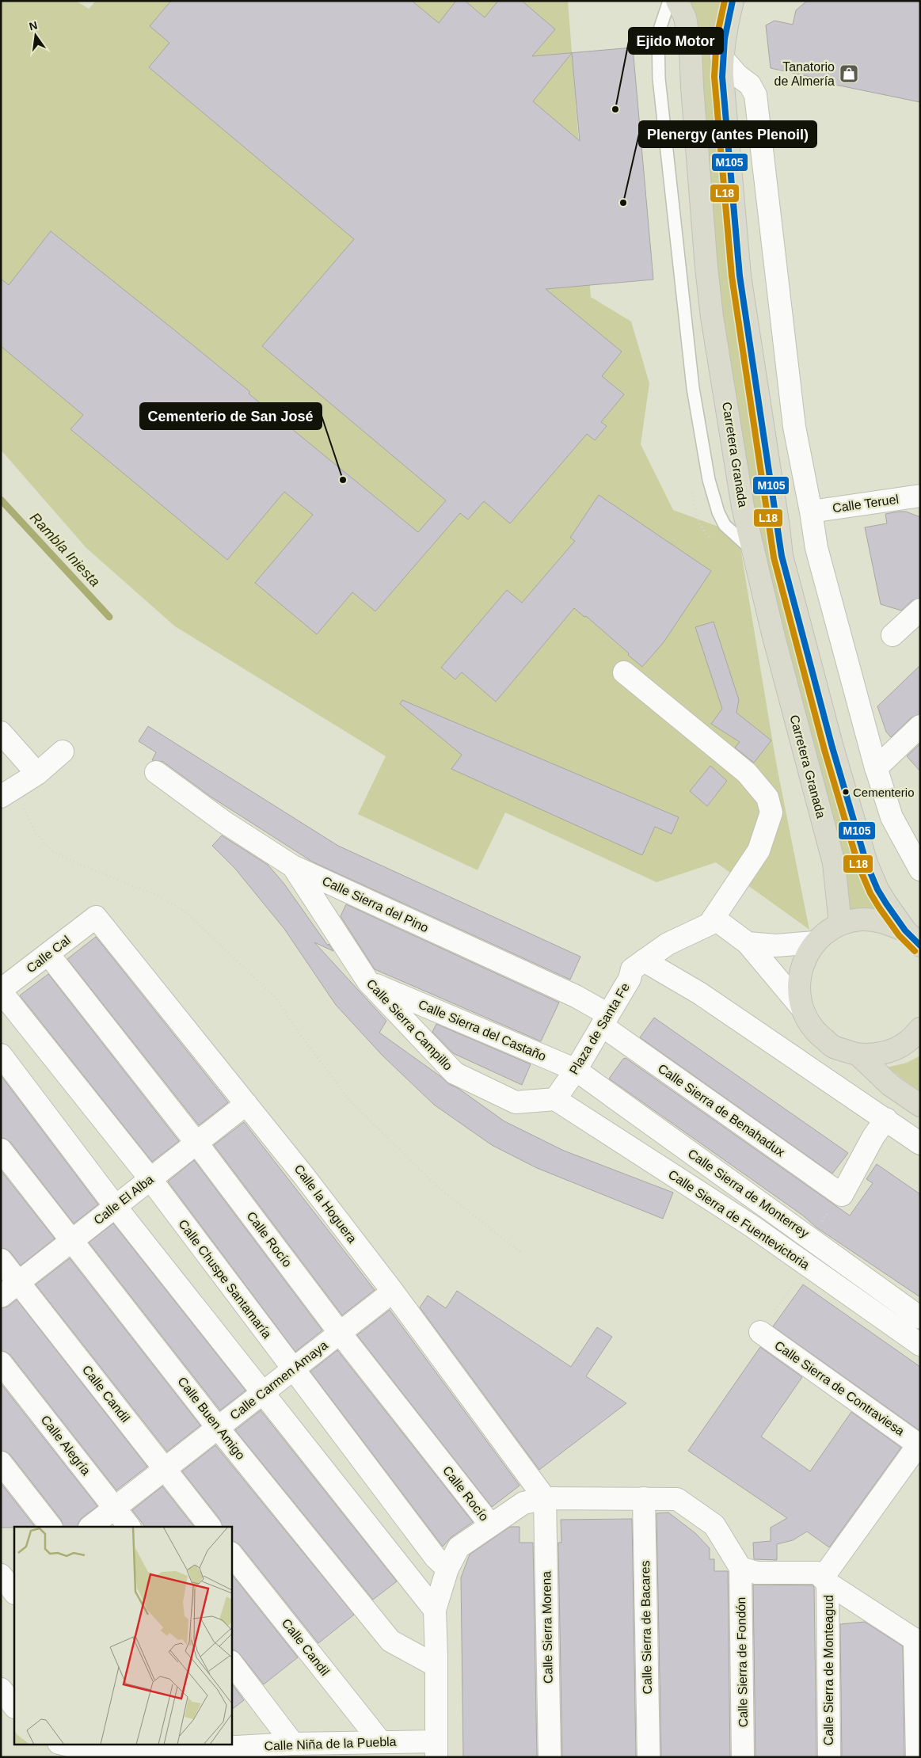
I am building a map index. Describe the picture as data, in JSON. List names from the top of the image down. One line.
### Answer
{"streets":{"main road":["Carretera Granada"],"street":["Calle Teruel","Calle Sierra del Pino","Calle Cal","Calle Sierra Campillo","Plaza de Santa Fe","Calle Sierra del Castaño","Calle Sierra de Benahadux","Calle Sierra de Monterrey","Calle El Alba","Calle la Hoguera","Calle Sierra de Fuentevictoria","Calle Rocío","Calle Chuspe Santamaría","Calle Carmen Amaya","Calle Sierra de Contraviesa","Calle Candil","Calle Buen Amigo","Calle Alegría","Calle Sierra Morena","Calle Sierra de Bacares","Calle Sierra de Fondón","Calle Sierra de Monteagud","Calle Niña de la Puebla"]},"crossings":[["Calle Sierra del Pino","Calle Sierra Campillo"],["Calle Sierra del Pino","Plaza de Santa Fe"],["Calle Sierra del Pino","Calle Sierra de Benahadux"],["Calle Cal","Calle la Hoguera"],["Calle Cal","Calle Rocío"],["Calle Cal","Calle Chuspe Santamaría"],["Calle Sierra Campillo","Plaza de Santa Fe"],["Calle Sierra Campillo","Calle Sierra del Castaño"],["Calle Sierra Campillo","Calle Sierra de Fuentevictoria"],["Plaza de Santa Fe","Calle Sierra del Castaño"],["Plaza de Santa Fe","Calle Sierra de Benahadux"],["Plaza de Santa Fe","Calle Sierra de Monterrey"],["Plaza de Santa Fe","Calle Sierra de Fuentevictoria"],["Calle Sierra del Castaño","Calle Sierra de Monterrey"],["Calle El Alba","Calle la Hoguera"],["Calle El Alba","Calle Rocío"],["Calle El Alba","Calle Chuspe Santamaría"],["Calle El Alba","Calle Candil"],["Calle El Alba","Calle Buen Amigo"],["Calle la Hoguera","Calle Carmen Amaya"],["Calle la Hoguera","Calle Sierra Morena"],["Calle Rocío","Calle Carmen Amaya"],["Calle Chuspe Santamaría","Calle Carmen Amaya"],["Calle Carmen Amaya","Calle Candil"],["Calle Carmen Amaya","Calle Buen Amigo"],["Calle Carmen Amaya","Calle Alegría"],["Calle Sierra de Contraviesa","Calle Sierra de Monteagud"],["Calle Candil","Calle Niña de la Puebla"]],"water":["Rambla Iniesta"],"places":{"shop":["Tanatorio de Almería"],"other":["Ejido Motor","Plenergy (antes Plenoil)","Cementerio de San José","Cementerio"]},"lines":["transit line M105","transit line L18"],"north":"top"}
